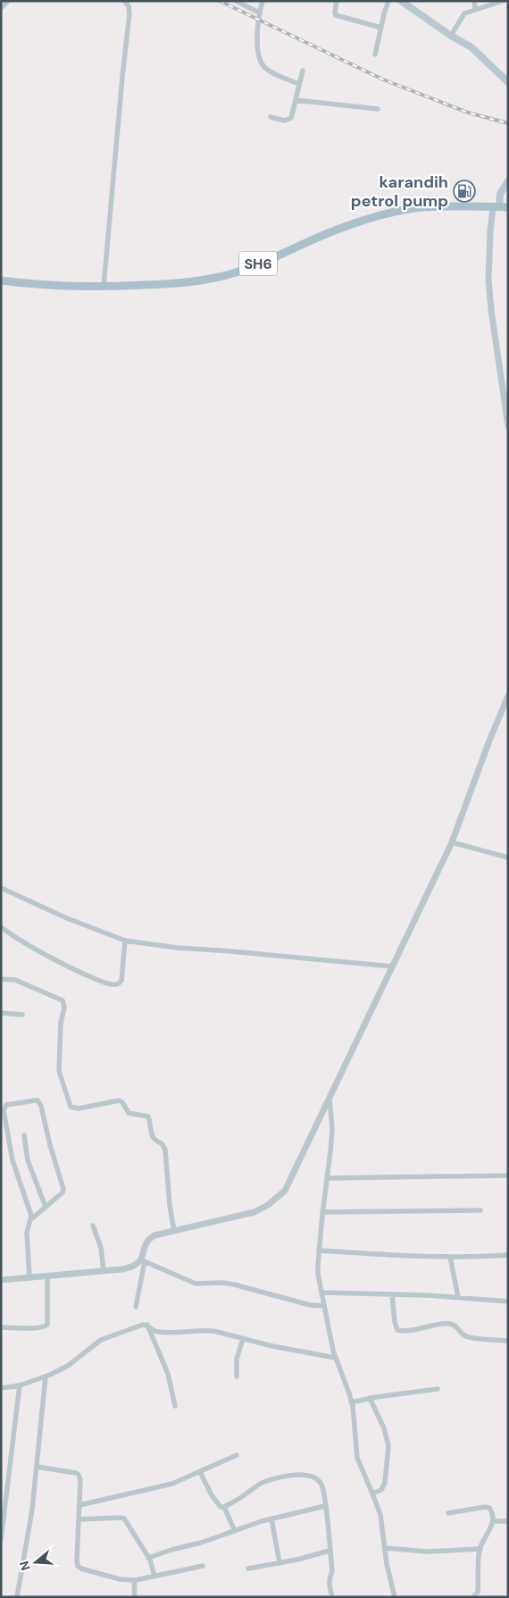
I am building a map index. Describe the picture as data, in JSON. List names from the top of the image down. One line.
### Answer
{"streets":{"main road":["SH6"]},"places":{"fuel station":["karandih petrol pump"]},"north":"left"}
